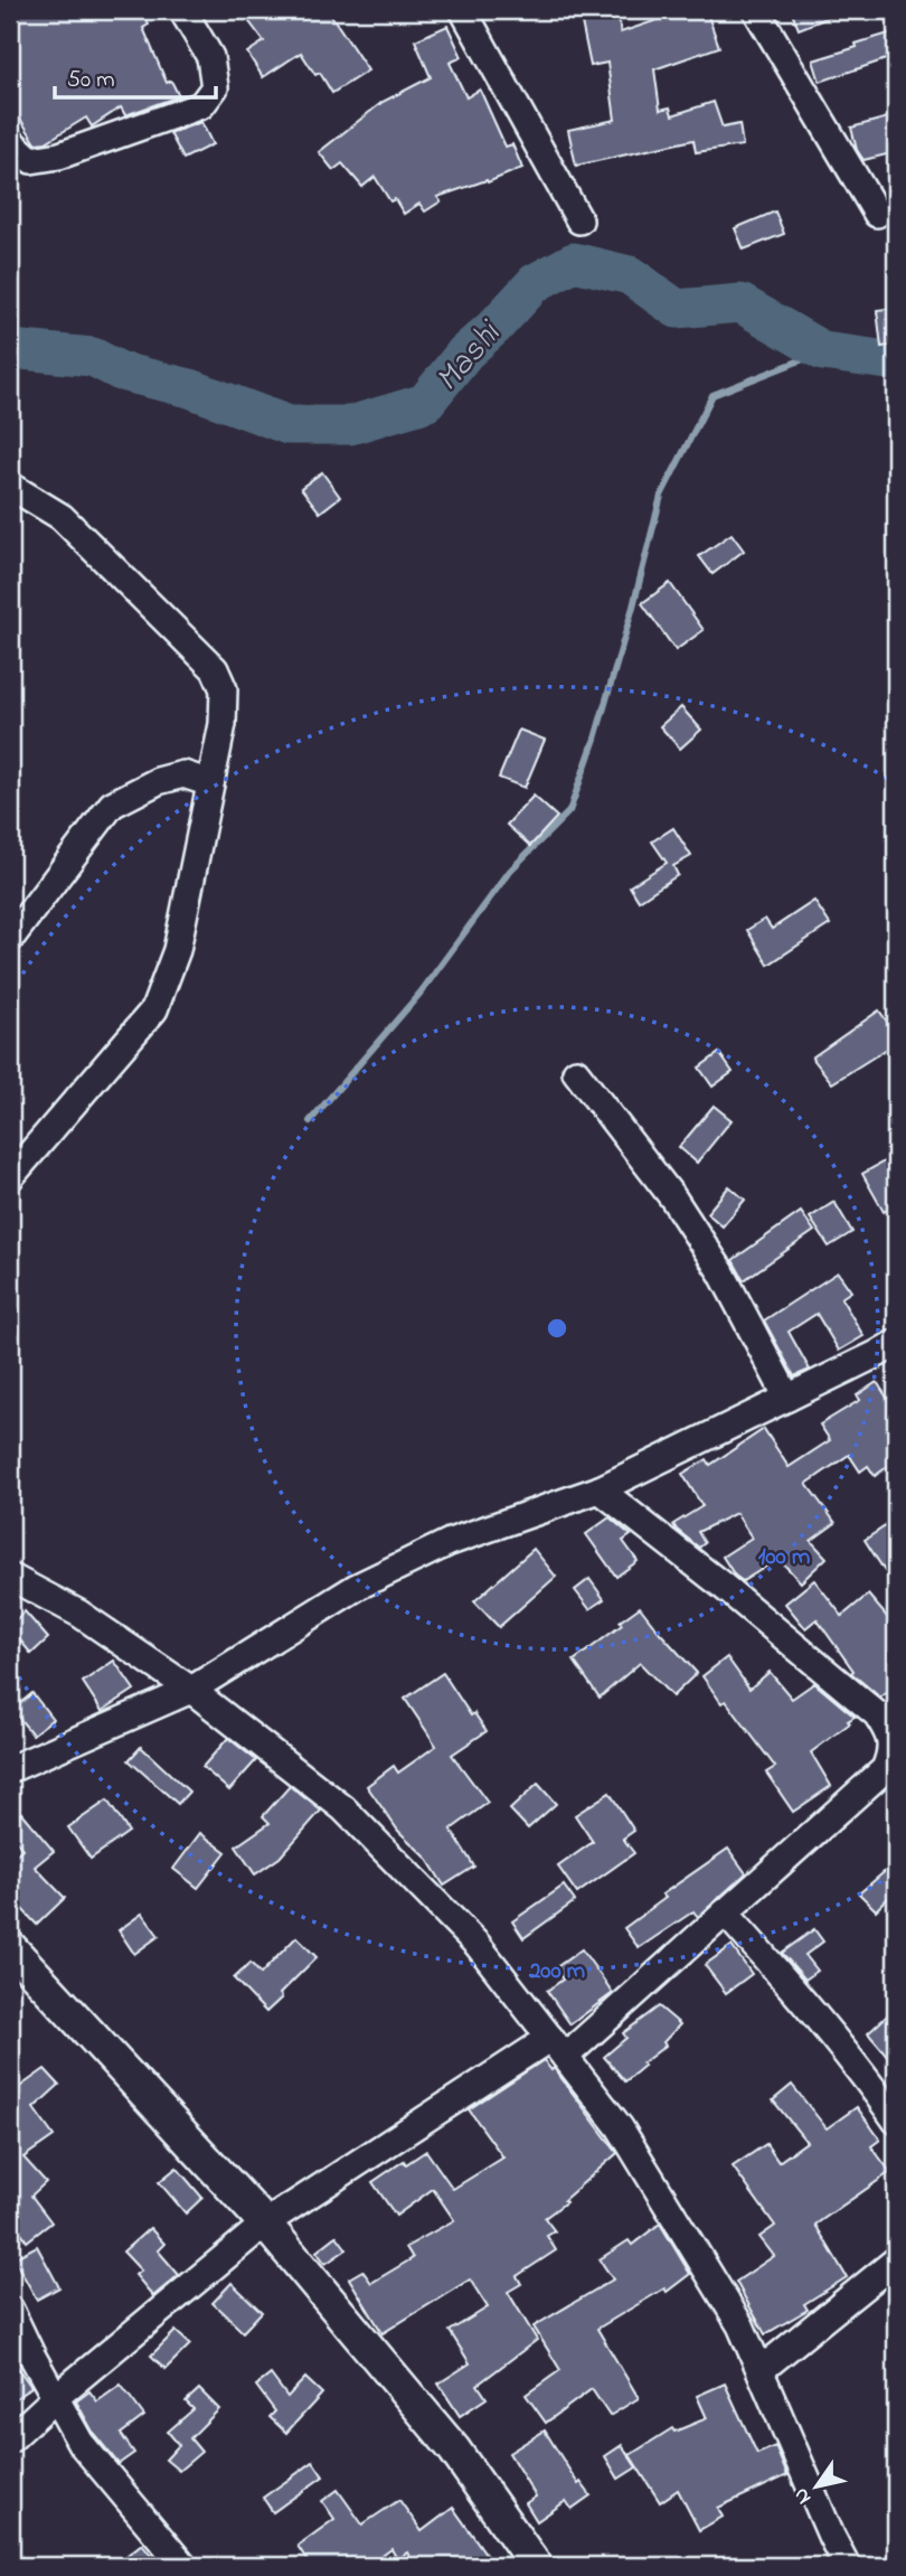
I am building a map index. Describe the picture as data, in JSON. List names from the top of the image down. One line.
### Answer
{"water":["Mashi"],"scale_bar":"50 m","north":"bottom left","rings":["100 m","200 m"]}
